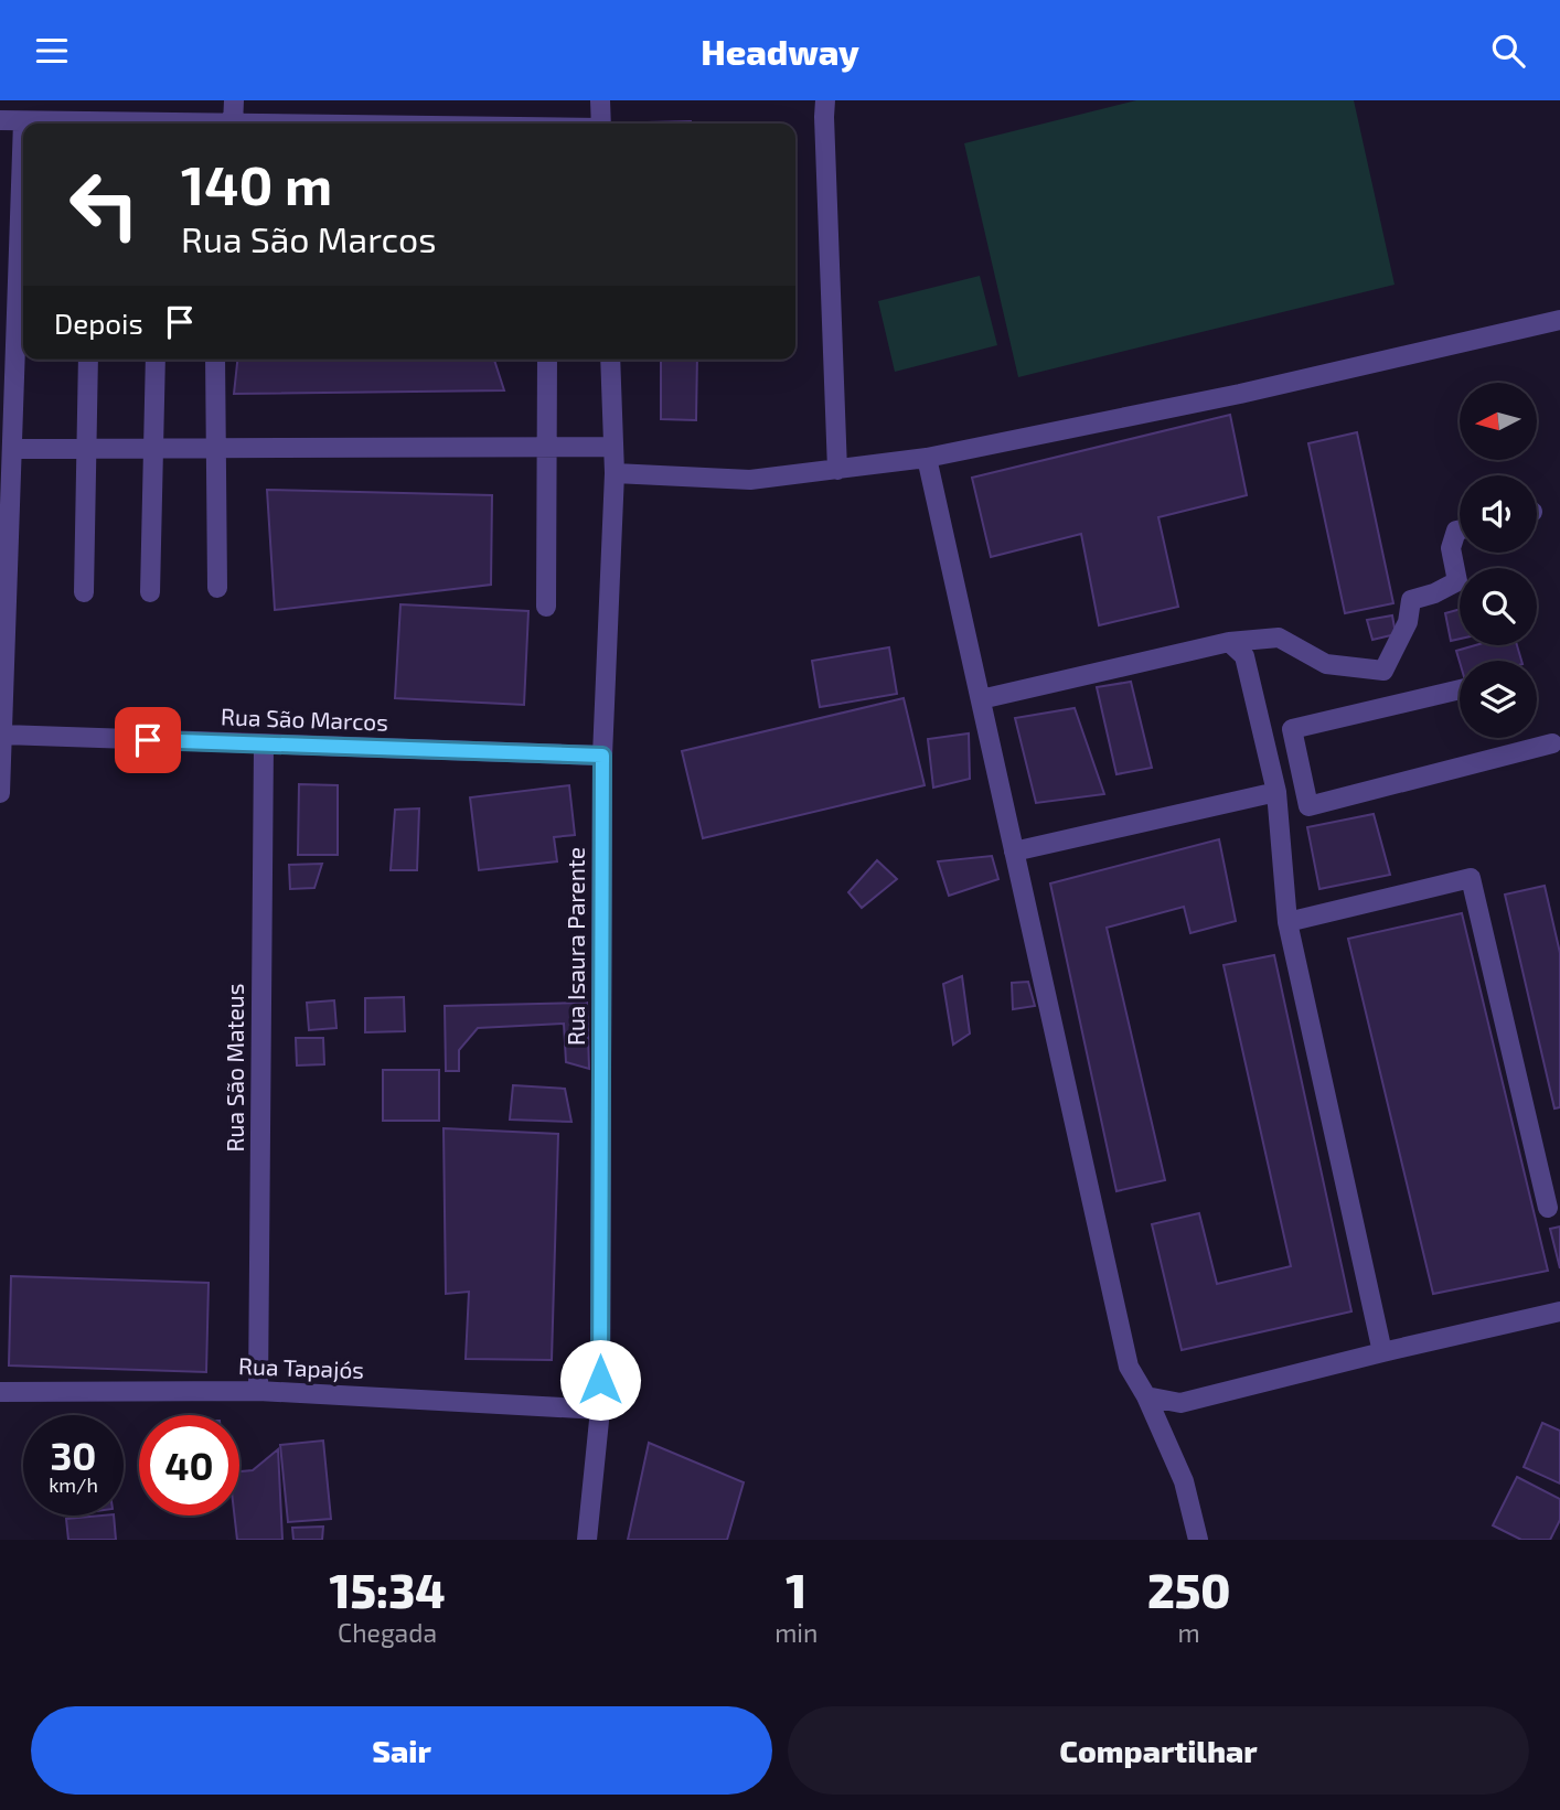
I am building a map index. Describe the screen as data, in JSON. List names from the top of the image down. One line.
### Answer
{"streets":{"street":["Rua São Marcos","Rua Isaura Parente","Rua São Mateus","Rua Tapajós"]},"crossings":[["Rua São Marcos","Rua Isaura Parente"],["Rua São Marcos","Rua São Mateus"],["Rua Isaura Parente","Rua Tapajós"],["Rua São Mateus","Rua Tapajós"]],"north":"left","page":{"header":"Headway","turn":["140 m","Rua São Marcos"],"then":"Depois","speed":"30 km/h","limit":"40","eta":["15:34","Chegada","1","min","250","m"],"buttons":["Sair","Compartilhar"]}}
